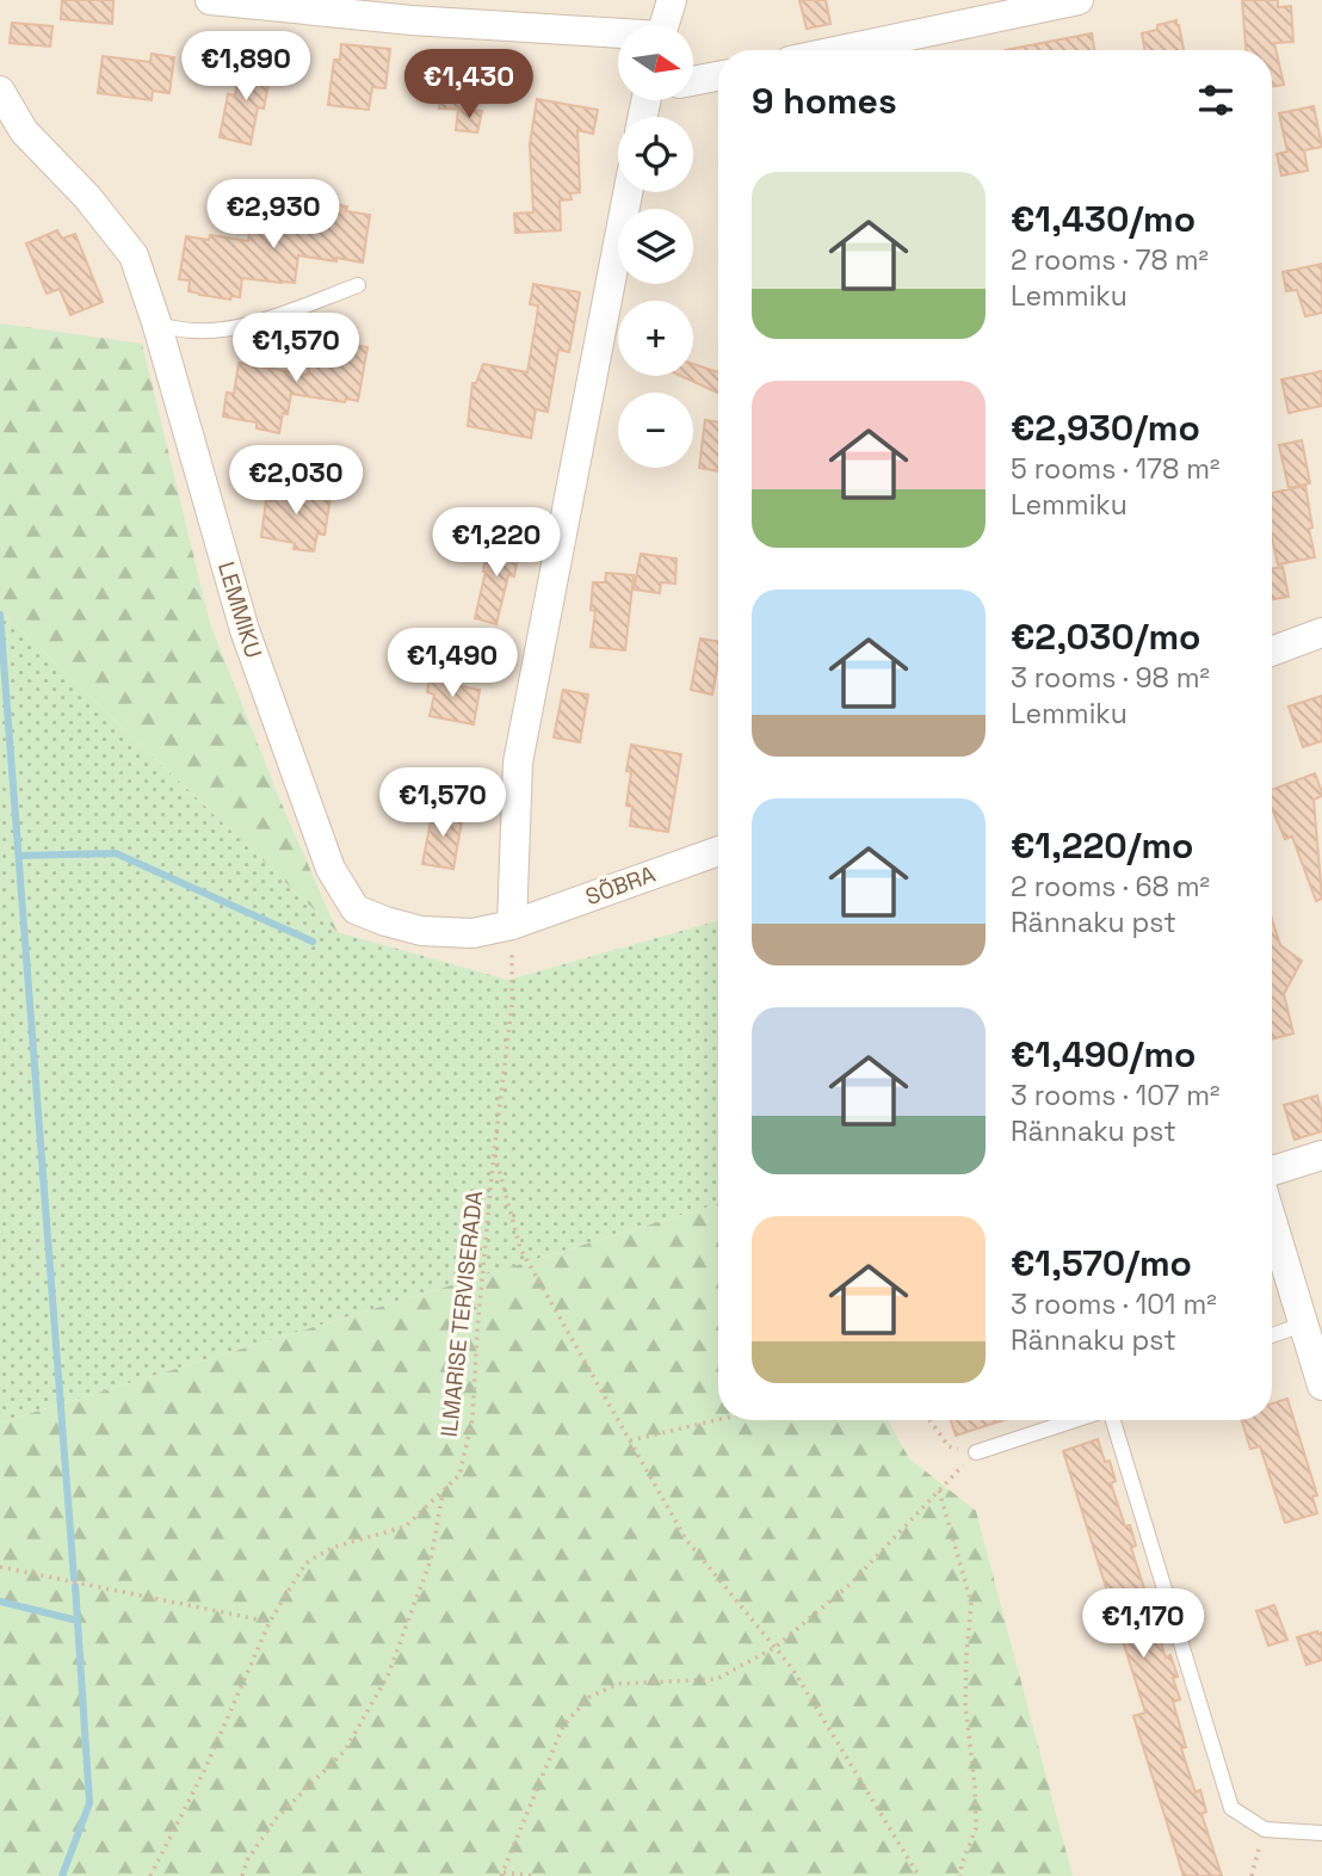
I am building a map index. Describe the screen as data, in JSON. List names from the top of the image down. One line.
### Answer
{"streets":{"street":["LEMMIKU","SÕBRA"],"path":["ILMARISE TERVISERADA"]},"crossings":[["LEMMIKU","SÕBRA"],["LEMMIKU","ILMARISE TERVISERADA"],["SÕBRA","ILMARISE TERVISERADA"]],"north":"right","page":{"map_buttons":["+","−"],"price":["€1,890","€1,430","€2,930","€1,570","€2,030","€1,220","€1,490","€1,570","€1,170"],"heading":"9 homes","list":[{"name":"€1,430/mo","note":"2 rooms · 78 m² · Lemmiku"},{"name":"€2,930/mo","note":"5 rooms · 178 m² · Lemmiku"},{"name":"€2,030/mo","note":"3 rooms · 98 m² · Lemmiku"},{"name":"€1,220/mo","note":"2 rooms · 68 m² · Rännaku pst"},{"name":"€1,490/mo","note":"3 rooms · 107 m² · Rännaku pst"},{"name":"€1,570/mo","note":"3 rooms · 101 m² · Rännaku pst"}]}}
